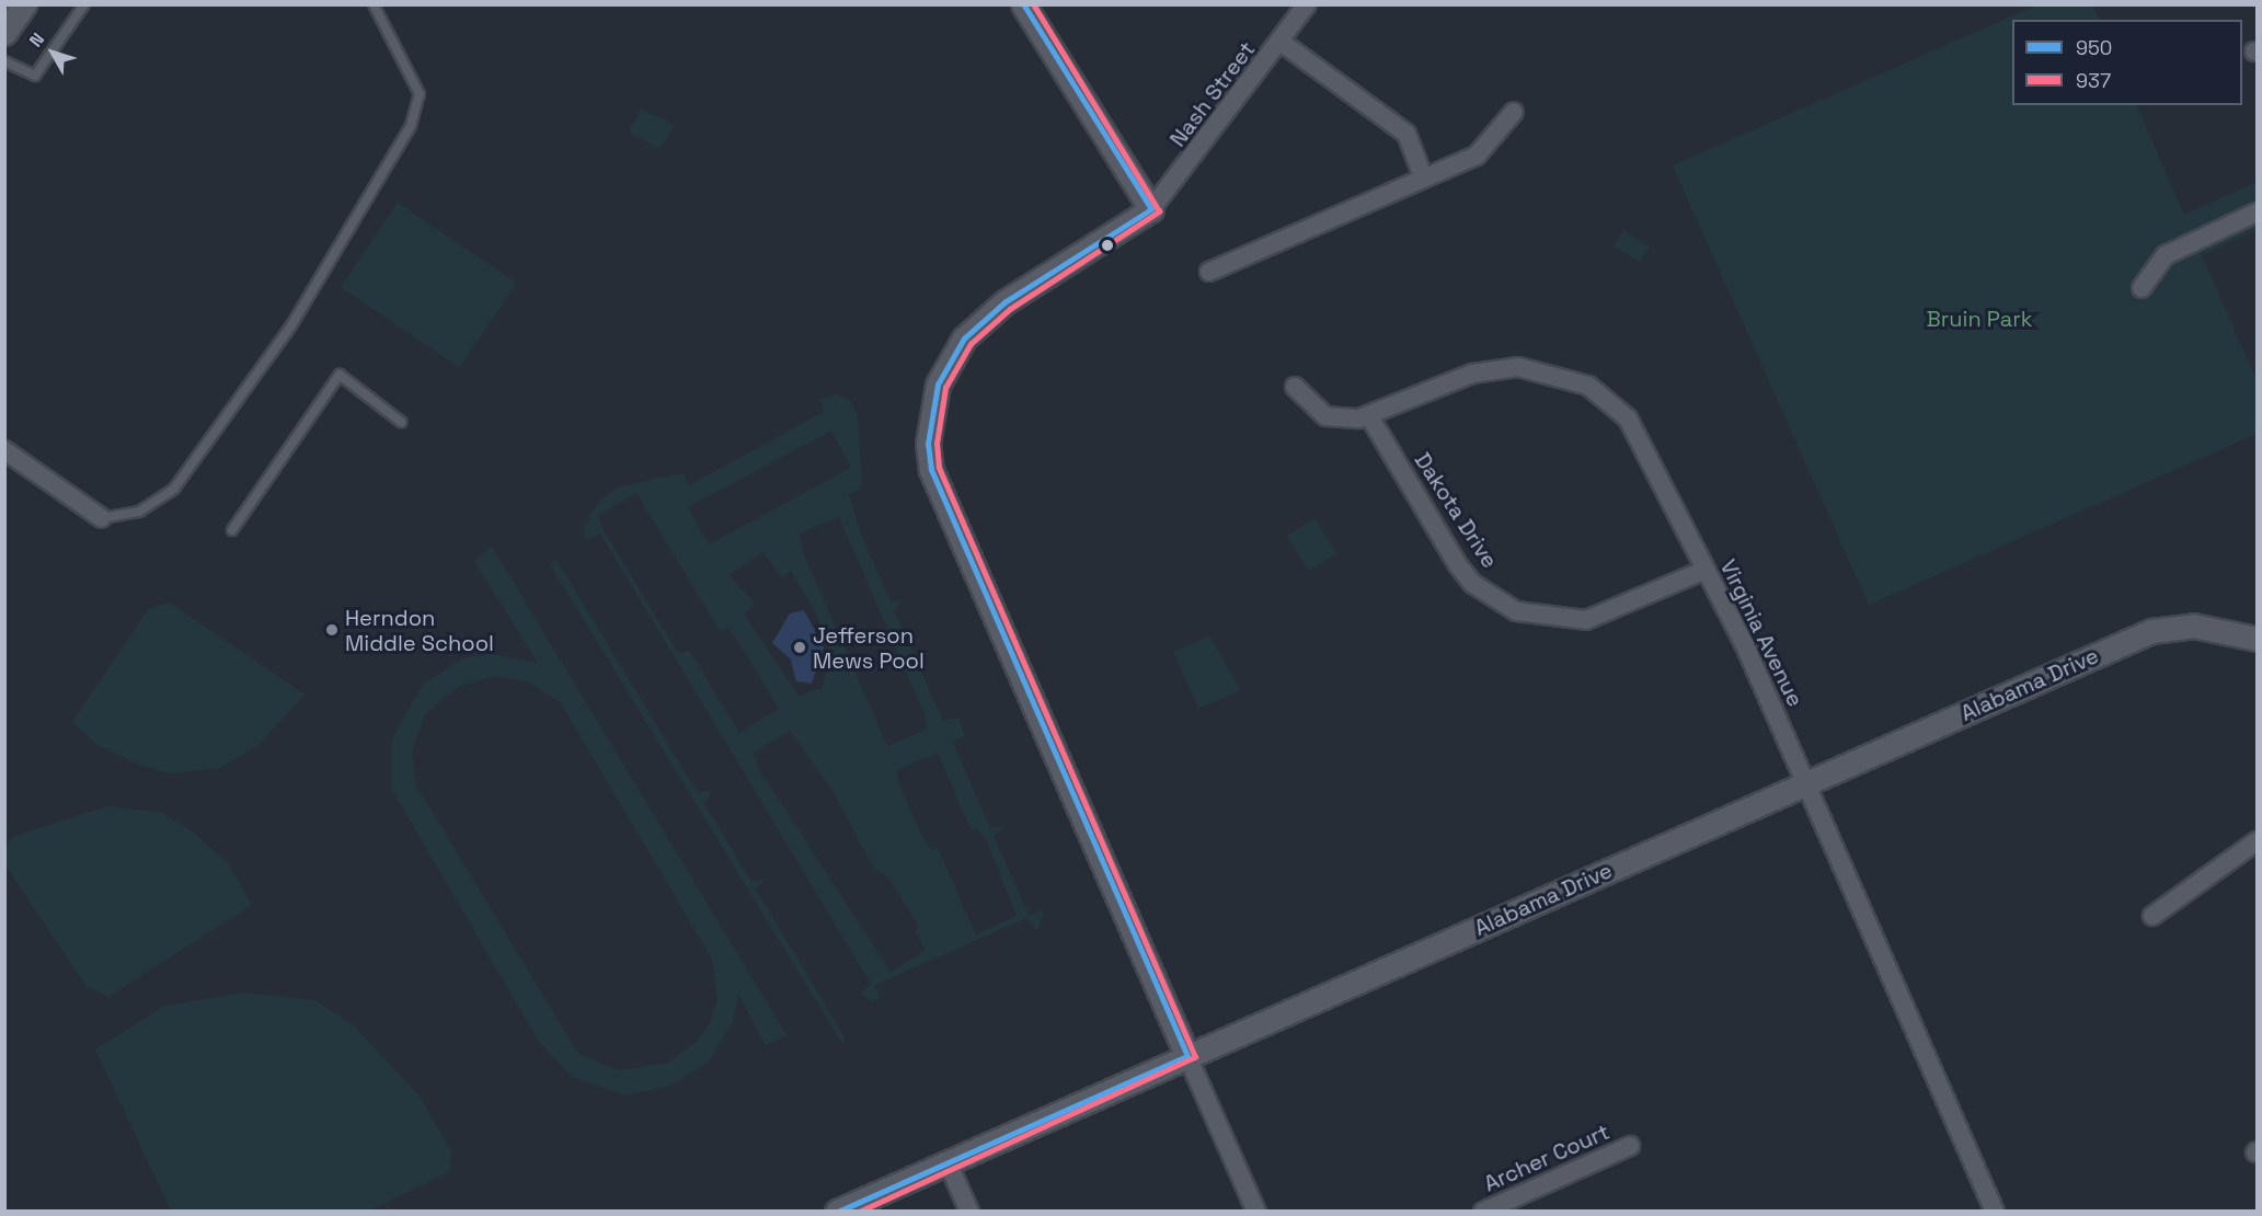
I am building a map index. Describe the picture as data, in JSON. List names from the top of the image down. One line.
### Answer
{"streets":{"street":["Nash Street","Dakota Drive","Virginia Avenue","Alabama Drive","Archer Court"]},"crossings":[["Dakota Drive","Virginia Avenue"],["Virginia Avenue","Alabama Drive"]],"parks":["Bruin Park"],"places":["Herndon Middle School","Jefferson Mews Pool"],"lines":["transit line 950","transit line 937"],"legend":["950","937"],"north":"top left"}
